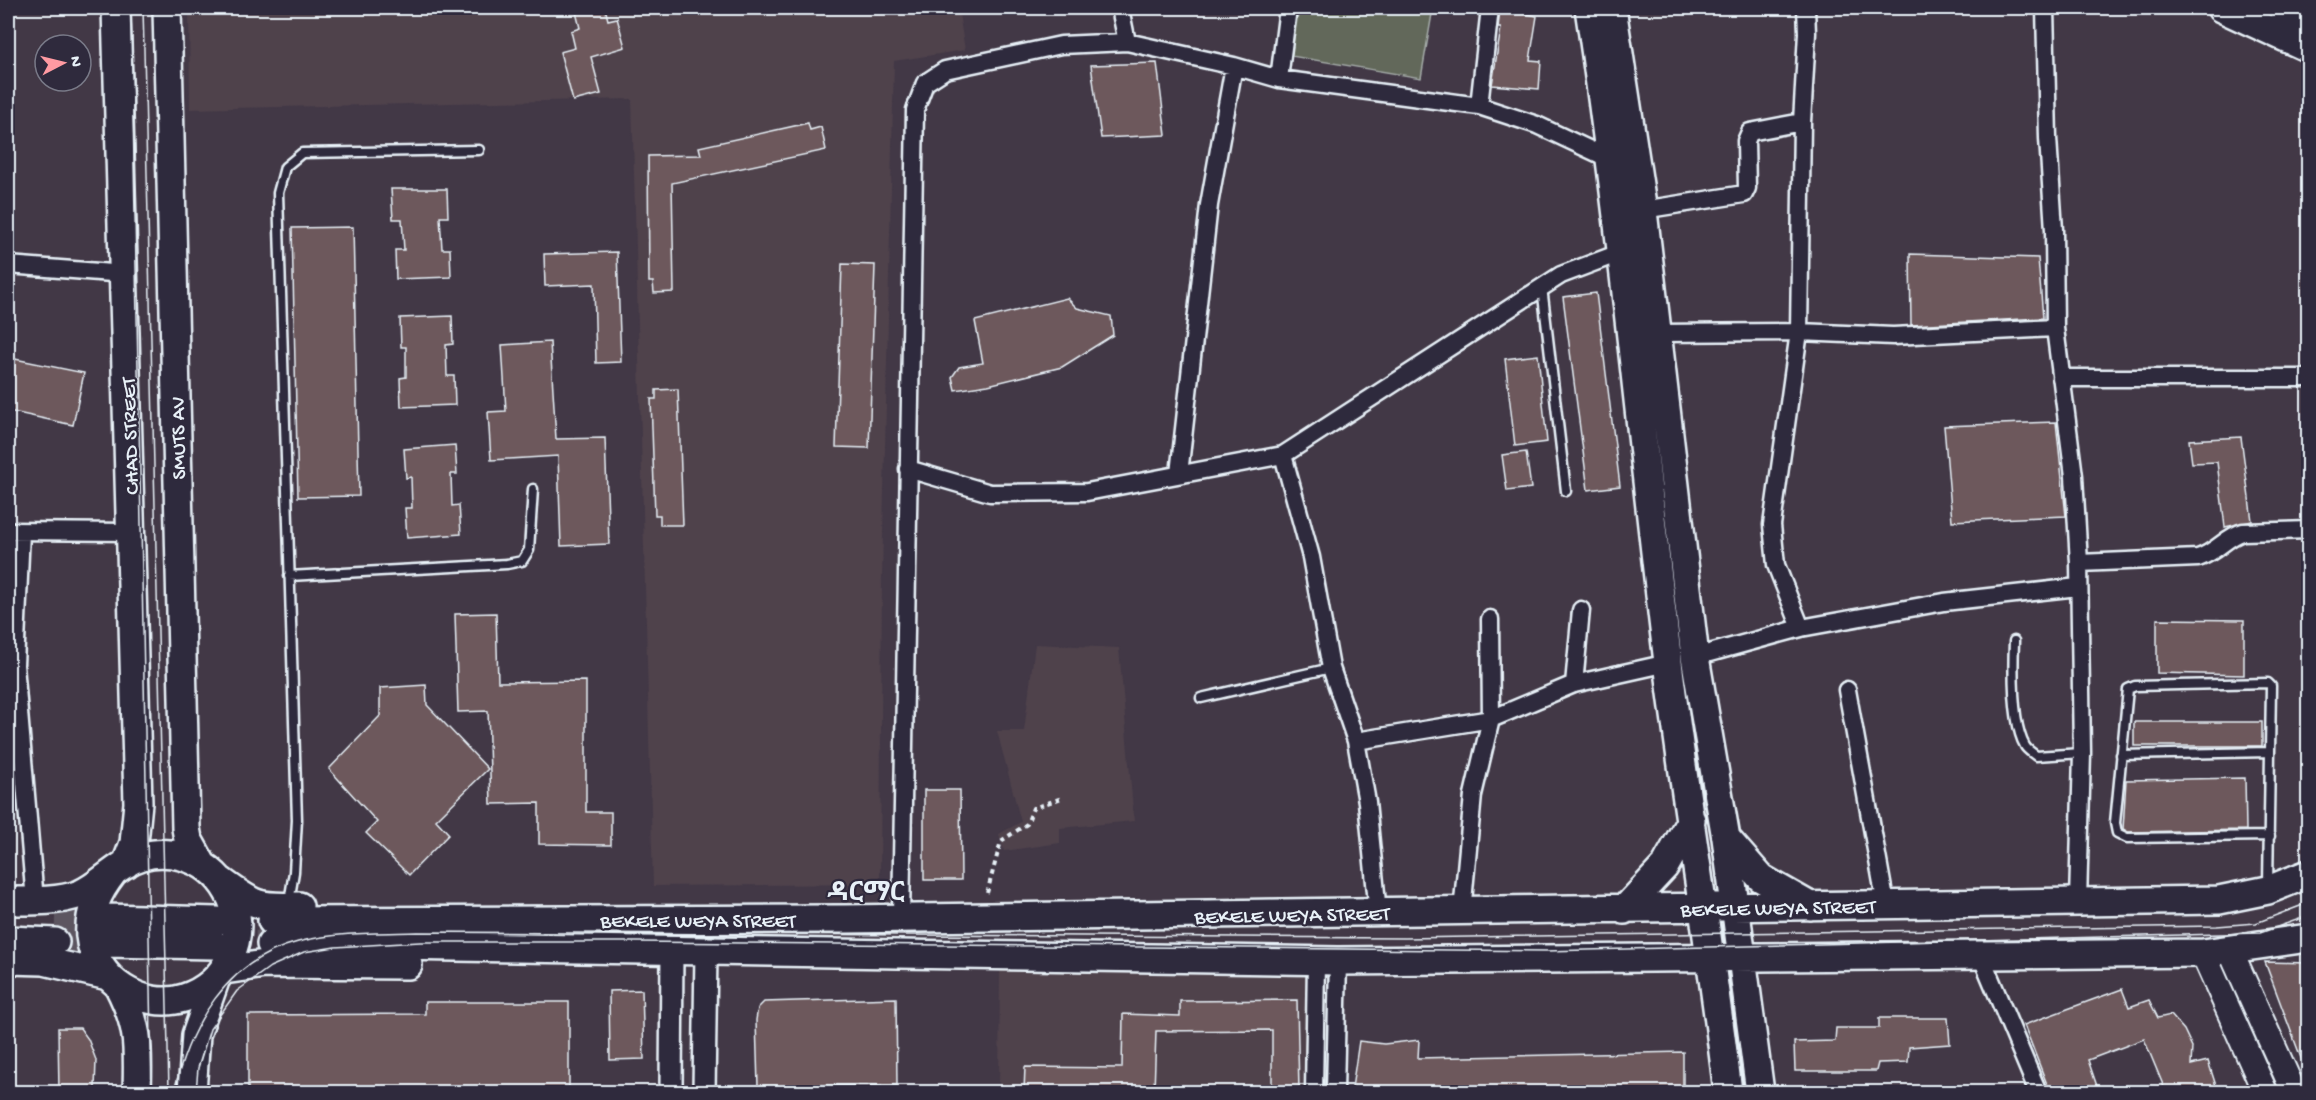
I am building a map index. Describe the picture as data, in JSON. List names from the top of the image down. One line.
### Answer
{"streets":{"main road":["CHAD STREET","SMUTS AV","BEKELE WEYA STREET"]},"crossings":[["CHAD STREET","SMUTS AV"]],"districts":["ዳርማር"],"north":"right"}
